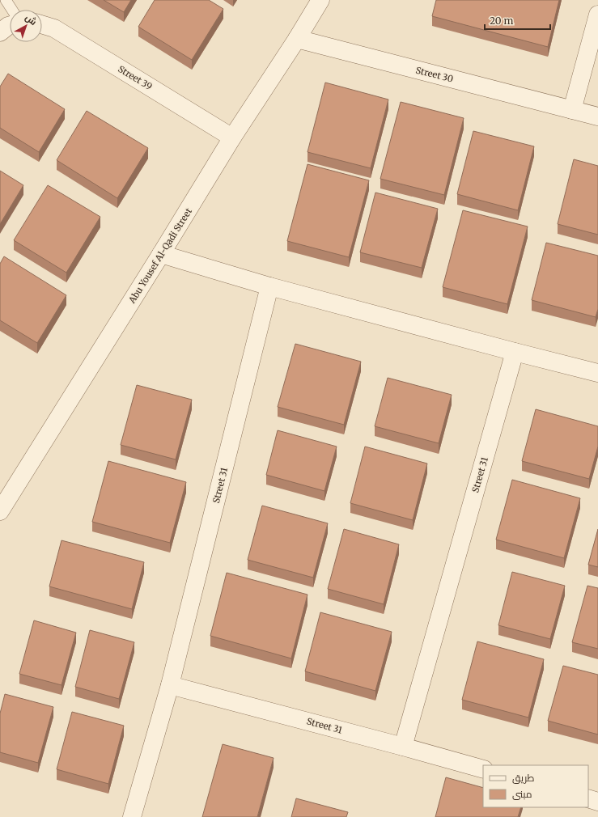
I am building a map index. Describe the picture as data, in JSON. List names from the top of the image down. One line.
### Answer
{"streets":{"street":["Street 30","Street 39","Abu Yousef Al-Qadi Street","Street 31"]},"crossings":[["Street 30","Abu Yousef Al-Qadi Street"],["Street 39","Abu Yousef Al-Qadi Street"]],"legend":["طريق","مبنى"],"scale_bar":"20 m","north":"top right"}
